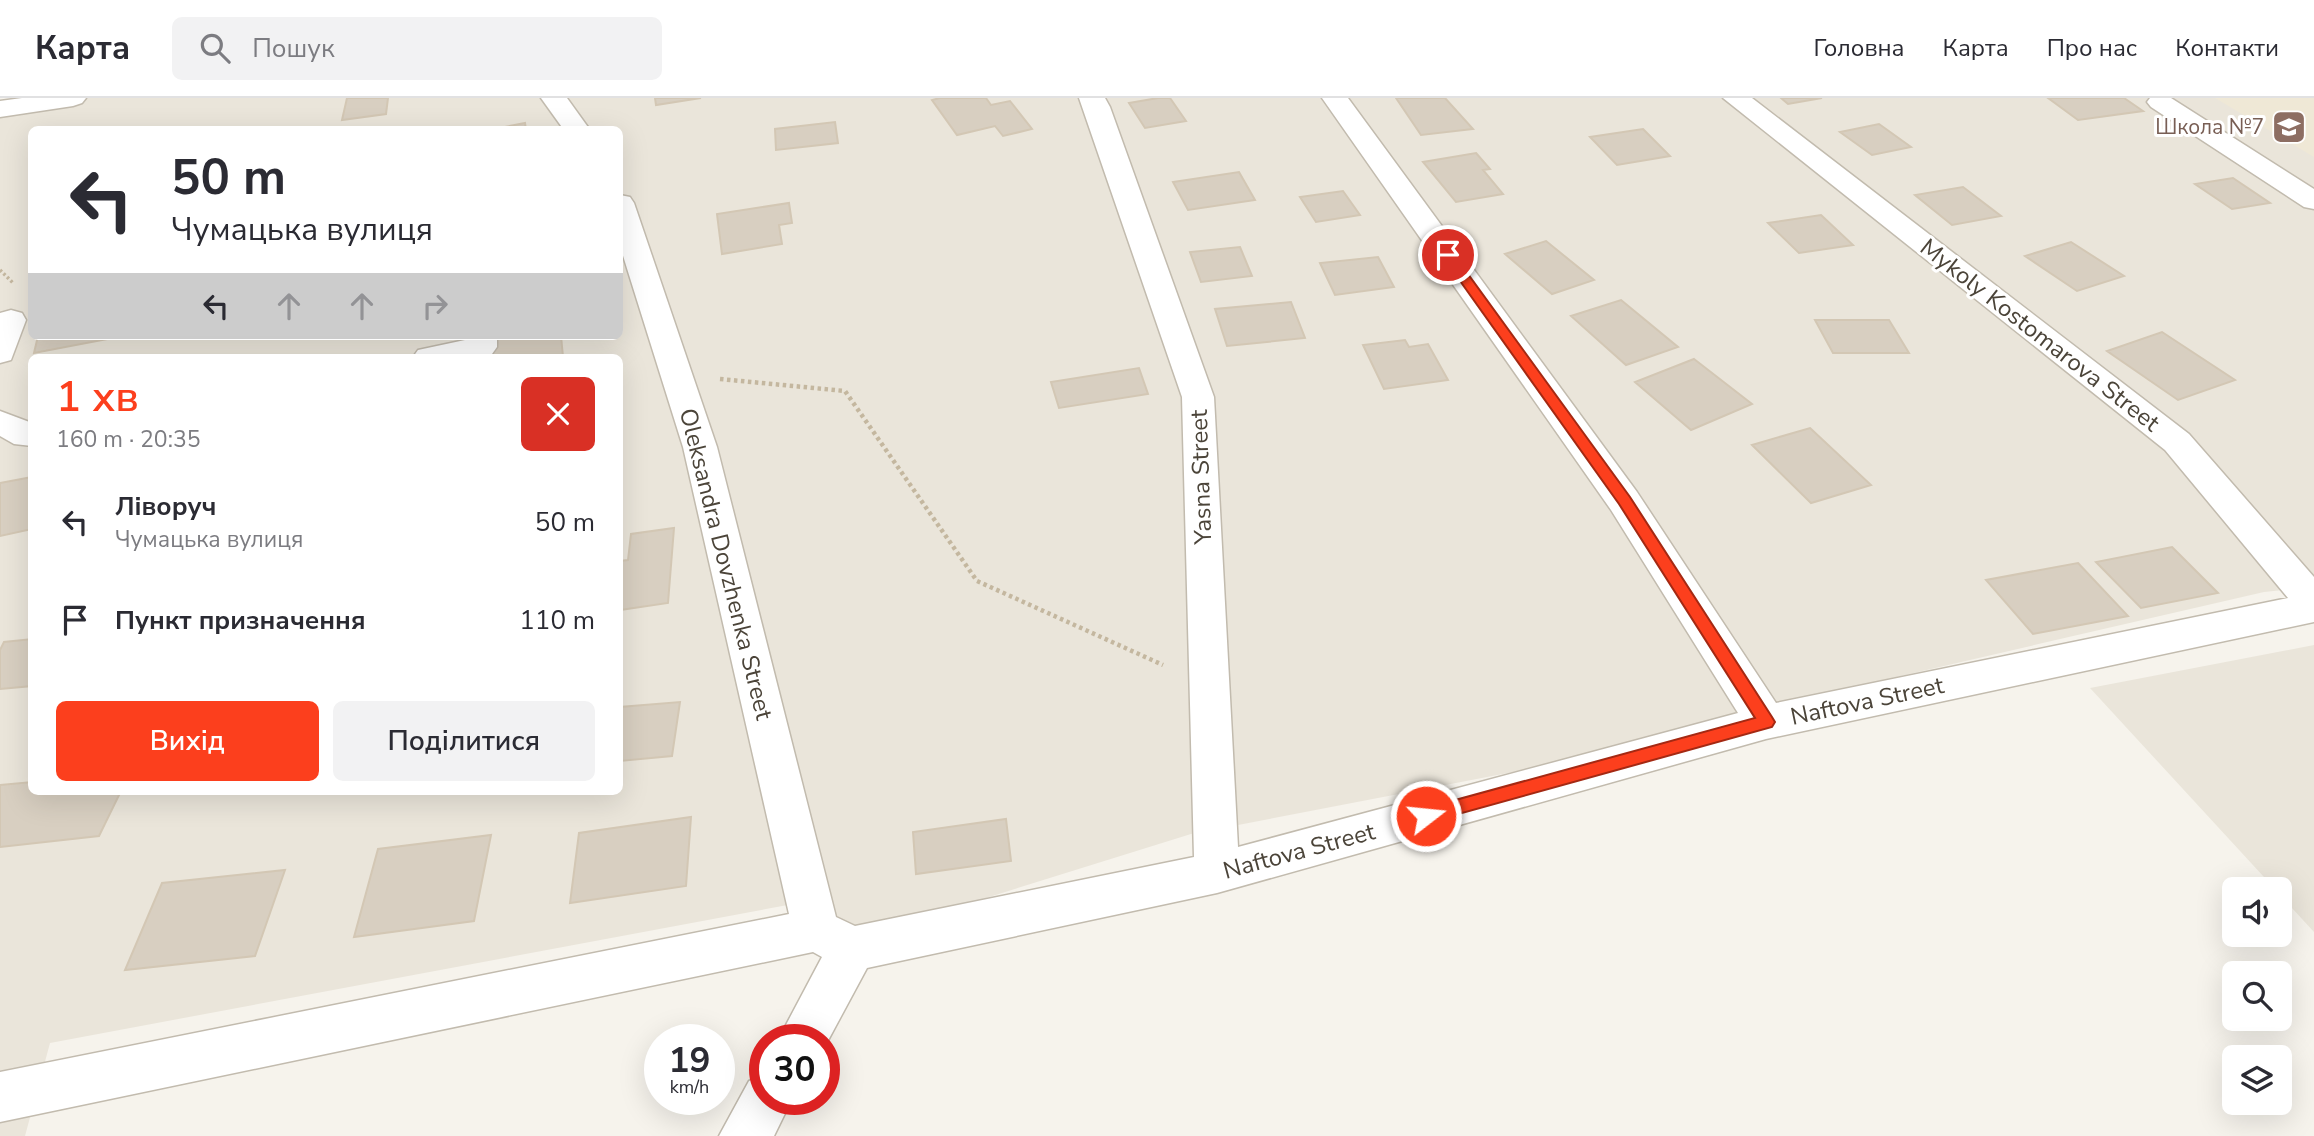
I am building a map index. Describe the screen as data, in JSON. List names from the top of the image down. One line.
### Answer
{"streets":{"street":["Mykoly Kostomarova Street","Yasna Street","Oleksandra Dovzhenka Street","Naftova Street"]},"crossings":[["Mykoly Kostomarova Street","Naftova Street"],["Yasna Street","Naftova Street"],["Oleksandra Dovzhenka Street","Naftova Street"]],"places":{"school or university":["Школа №7"]},"page":{"header":"Карта","search":"Пошук","nav":["Головна","Карта","Про нас","Контакти"],"turn":["50 m","Чумацька вулиця"],"heading":["1 хв","160 m · 20:35"],"list":[{"name":"Ліворуч","note":"Чумацька вулиця","value":"50 m"},{"name":"Пункт призначення","value":"110 m"}],"buttons":["Вихід","Поділитися"],"speed":"19 km/h","limit":"30"}}
